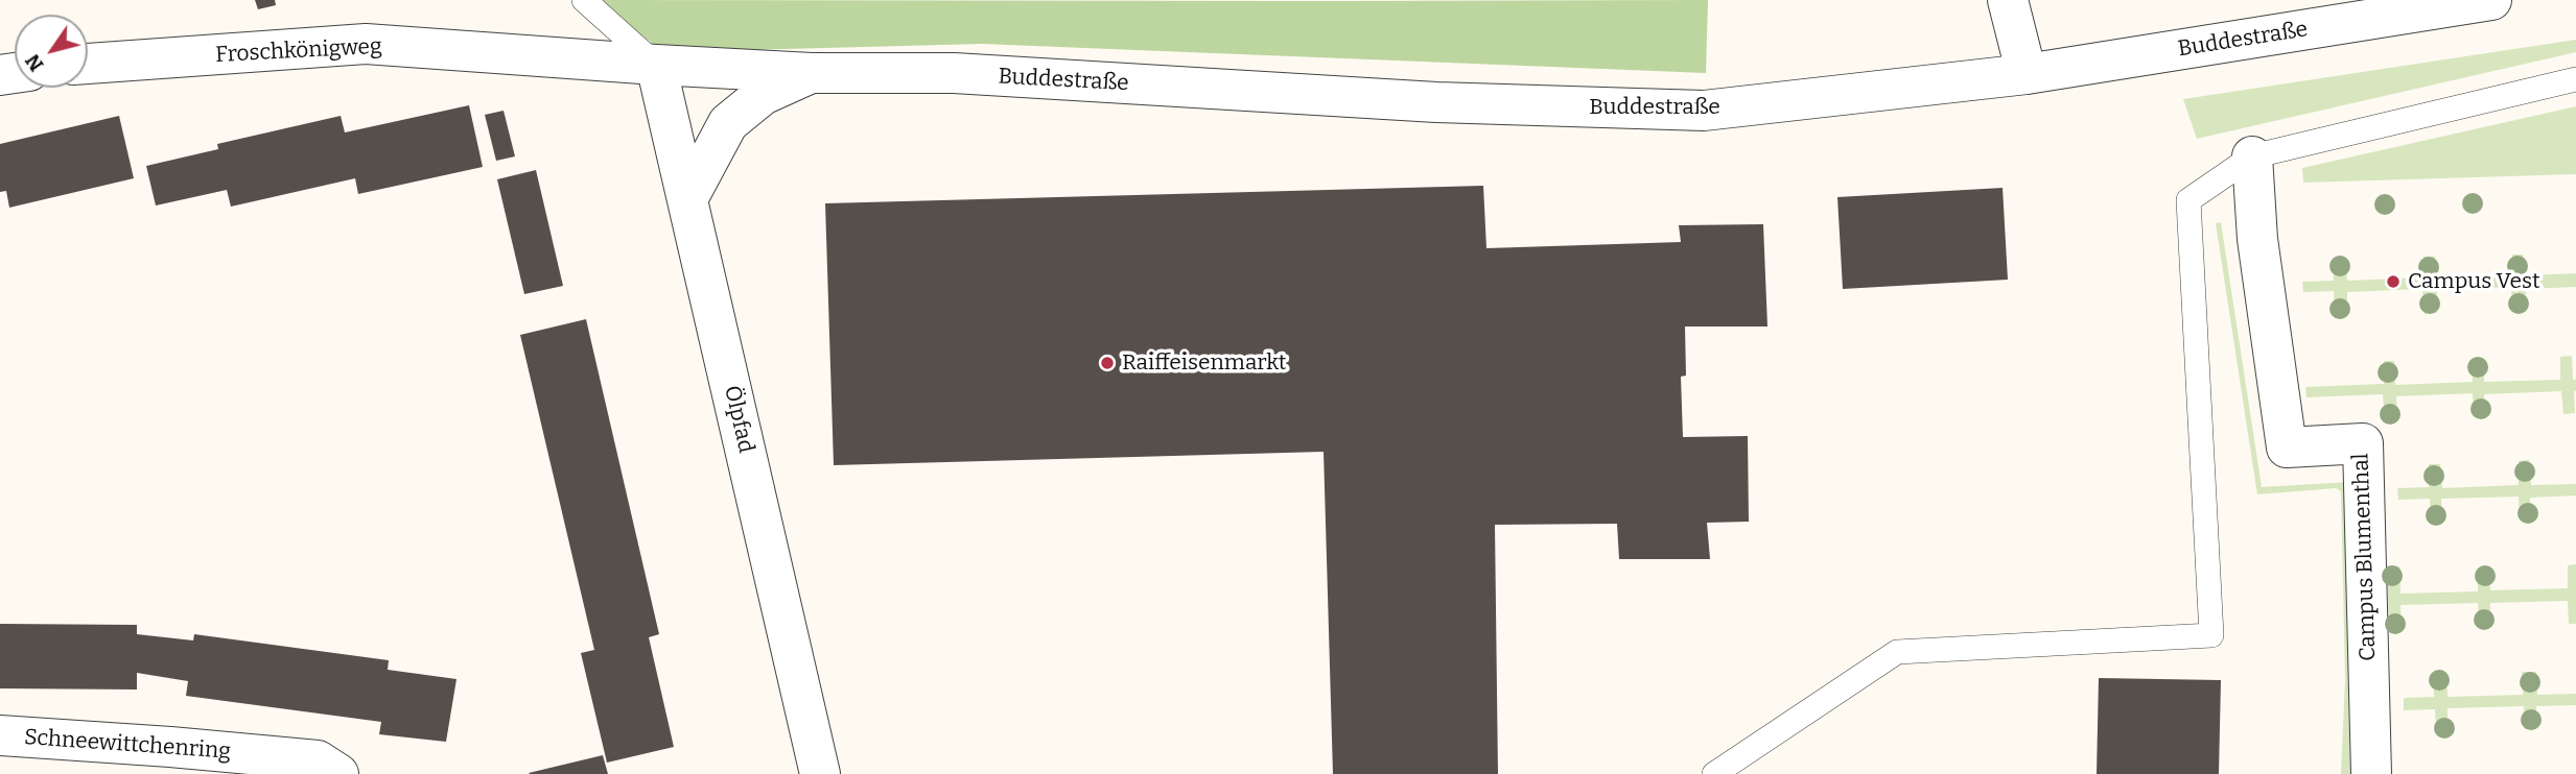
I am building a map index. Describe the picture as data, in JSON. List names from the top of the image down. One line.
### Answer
{"streets":{"street":["Buddestraße","Froschkönigweg","Ölpfad","Campus Blumenthal","Schneewittchenring"]},"crossings":[["Buddestraße","Froschkönigweg"],["Buddestraße","Ölpfad"],["Froschkönigweg","Ölpfad"]],"places":["Campus Vest","Raiffeisenmarkt"],"north":"bottom left"}
